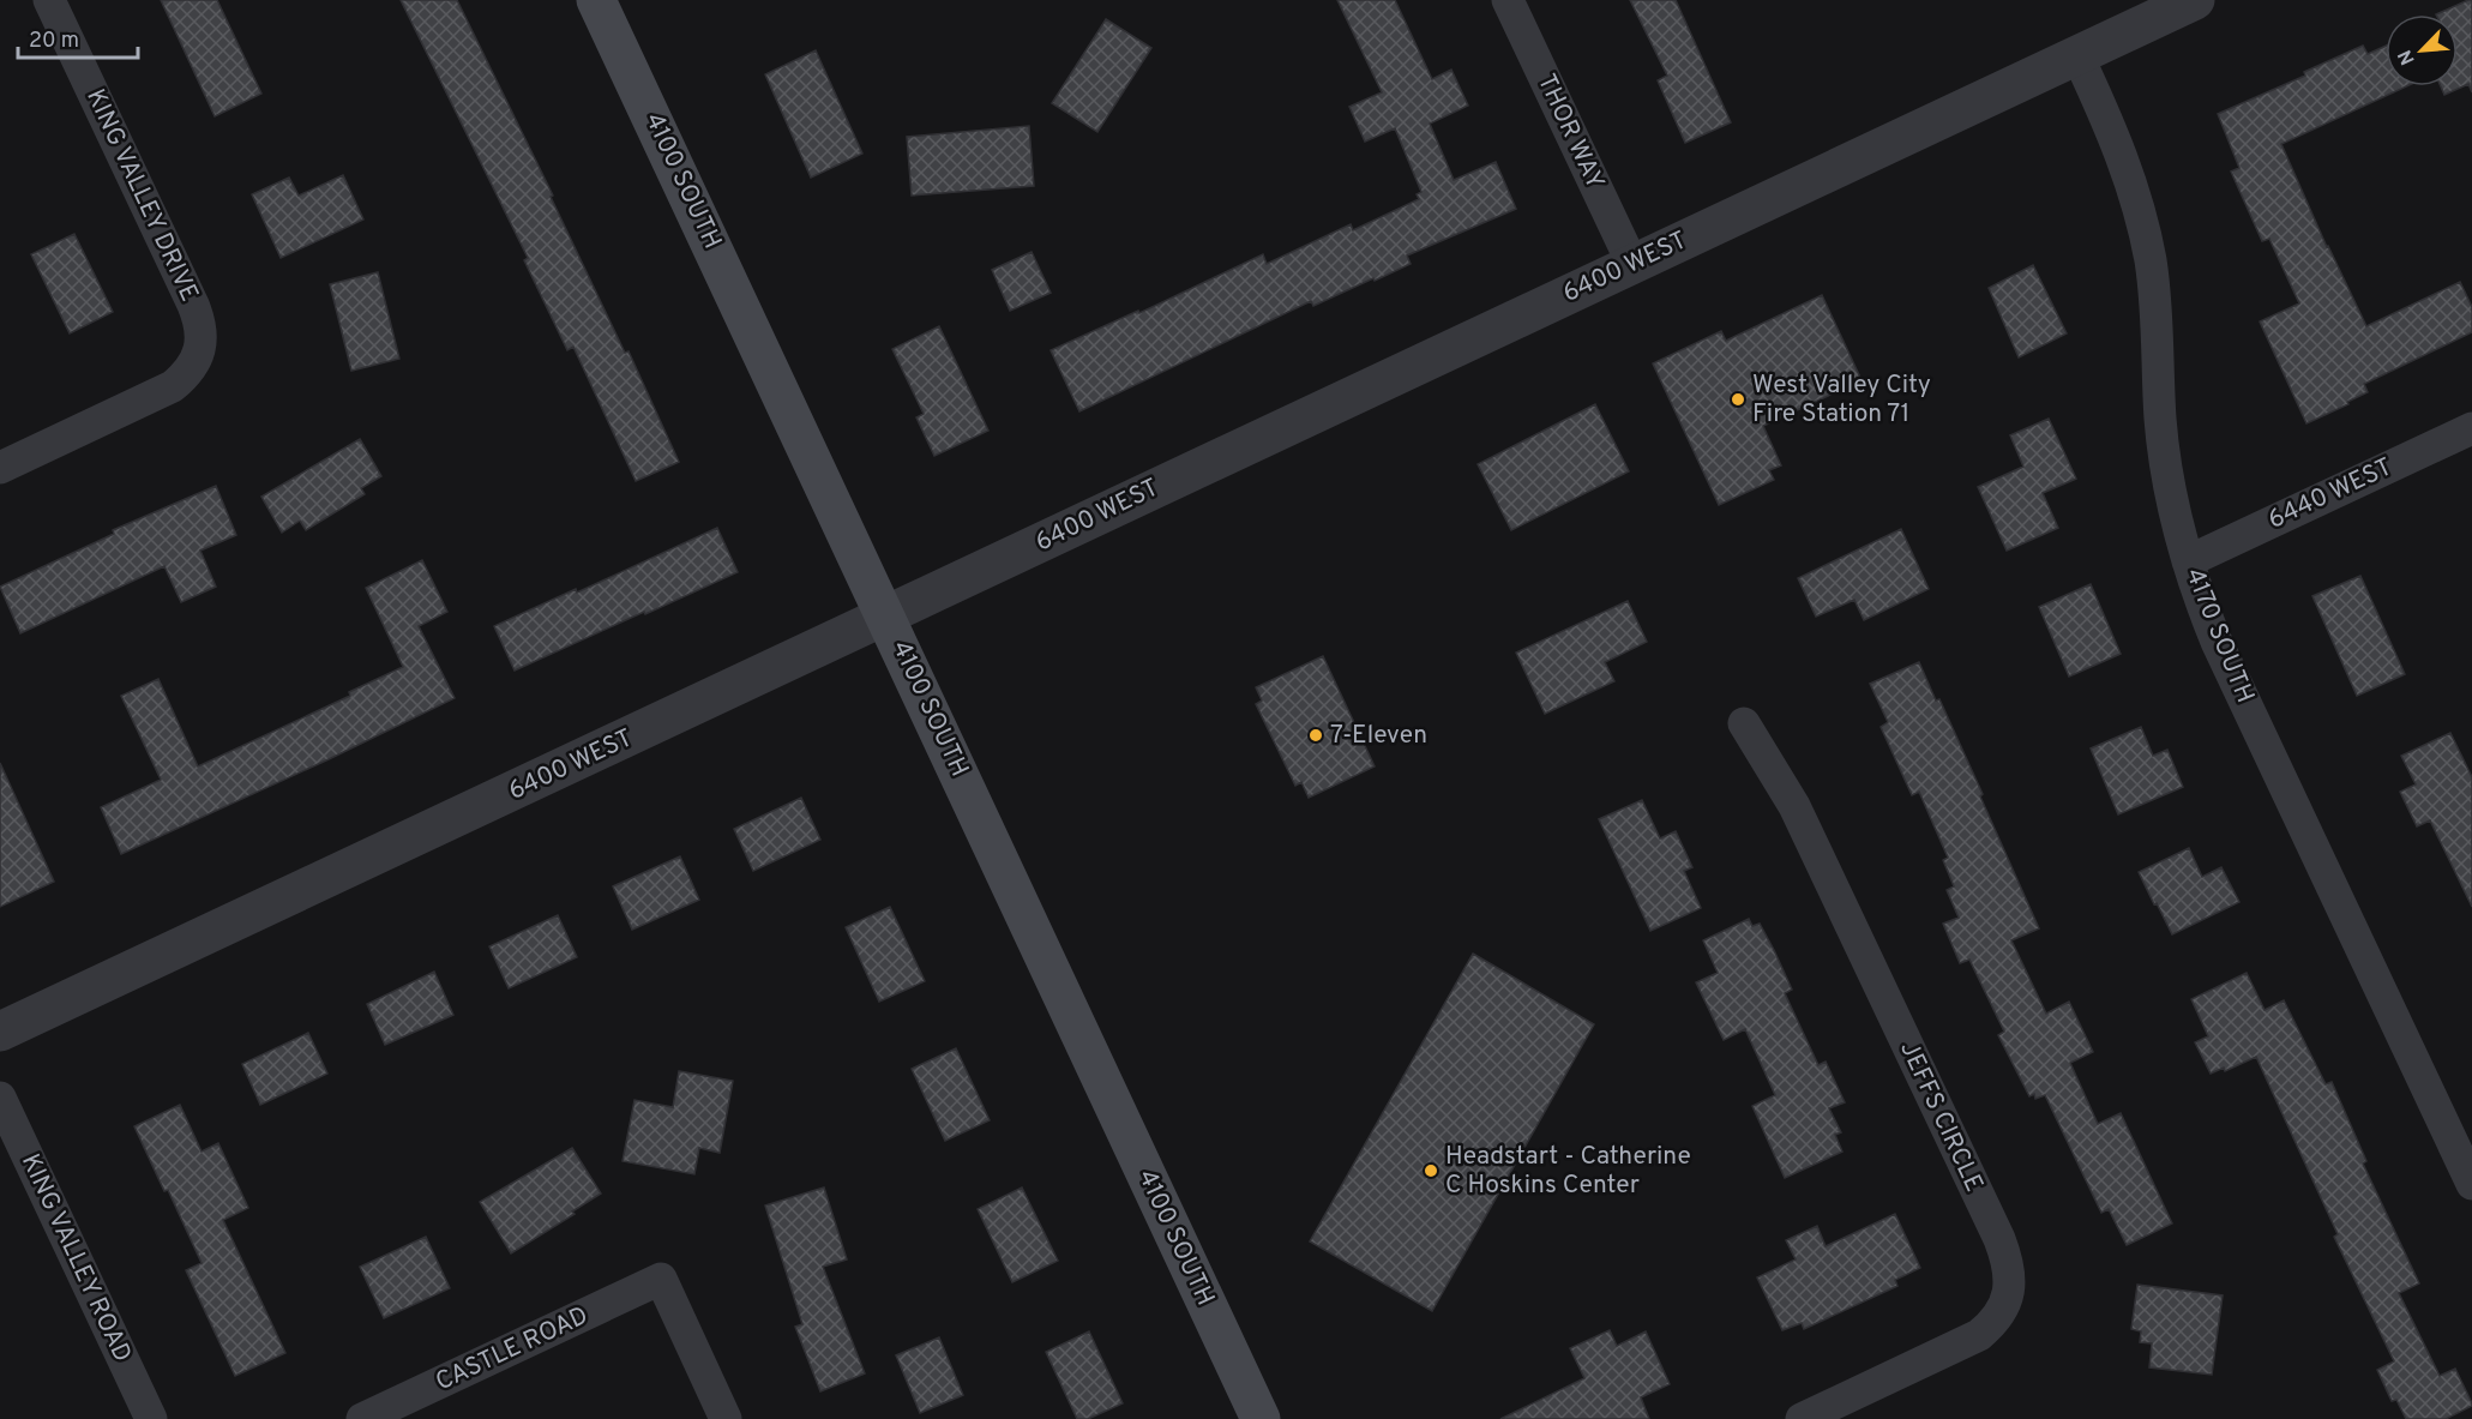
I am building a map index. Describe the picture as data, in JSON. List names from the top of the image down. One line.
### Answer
{"streets":{"main road":["4100 SOUTH"],"street":["THOR WAY","KING VALLEY DRIVE","6400 WEST","6440 WEST","4170 SOUTH","JEFFS CIRCLE","KING VALLEY ROAD","CASTLE ROAD"]},"crossings":[["THOR WAY","6400 WEST"],["4100 SOUTH","6400 WEST"],["6400 WEST","4170 SOUTH"],["6440 WEST","4170 SOUTH"]],"places":["West Valley City Fire Station 71","7-Eleven","Headstart - Catherine C Hoskins Center"],"scale_bar":"20 m","north":"bottom left"}
